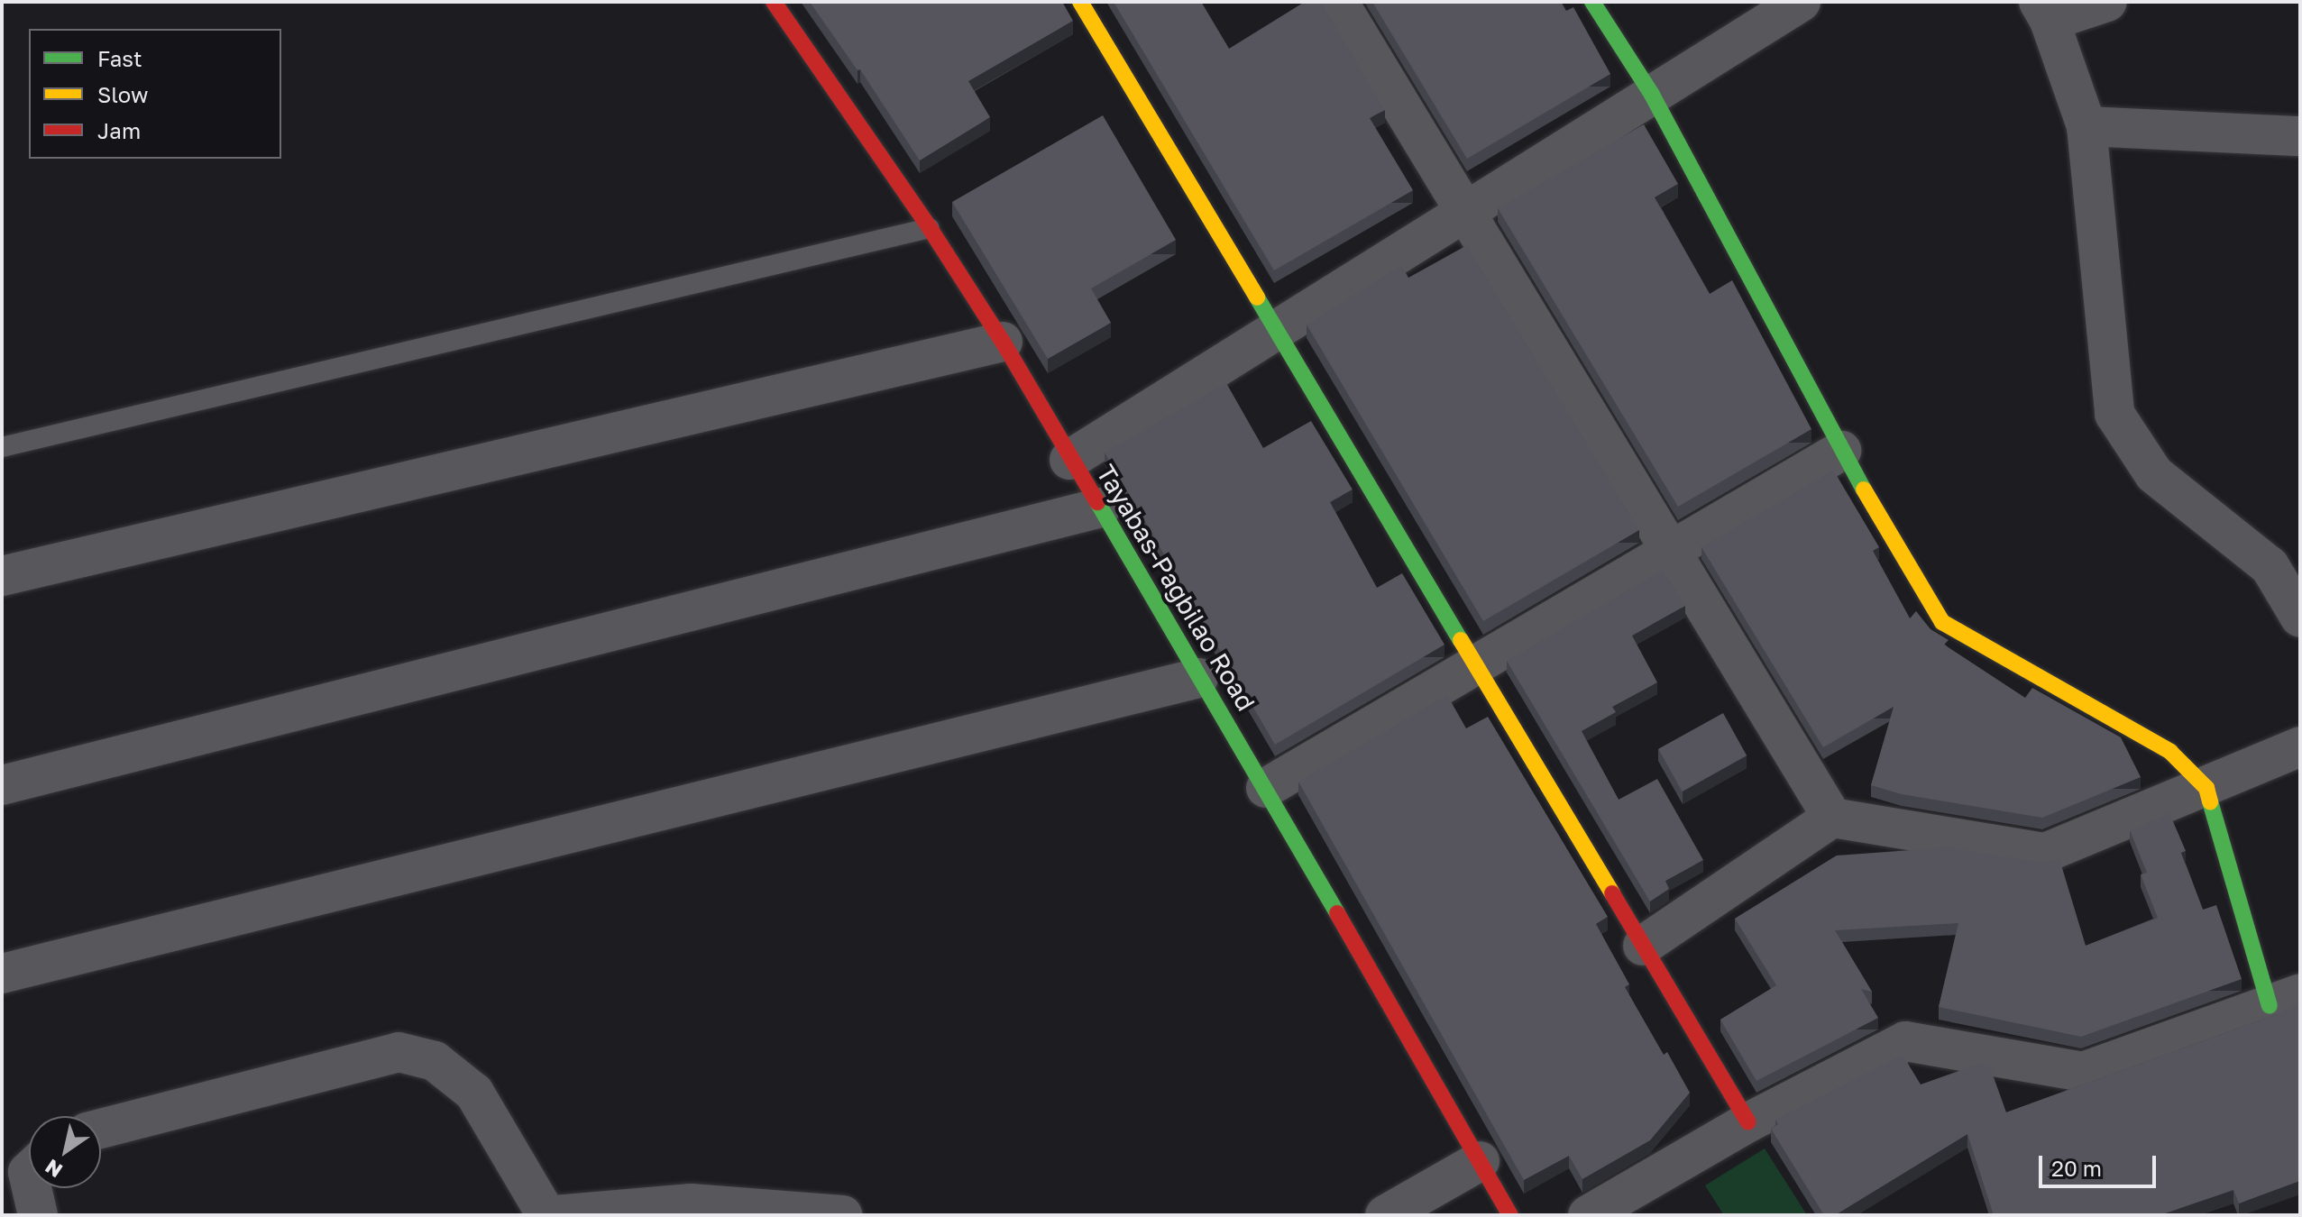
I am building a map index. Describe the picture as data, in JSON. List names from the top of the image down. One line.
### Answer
{"streets":{"street":["Tayabas-Pagbilao Road"]},"legend":["Fast","Slow","Jam"],"scale_bar":"20 m","north":"bottom left"}
